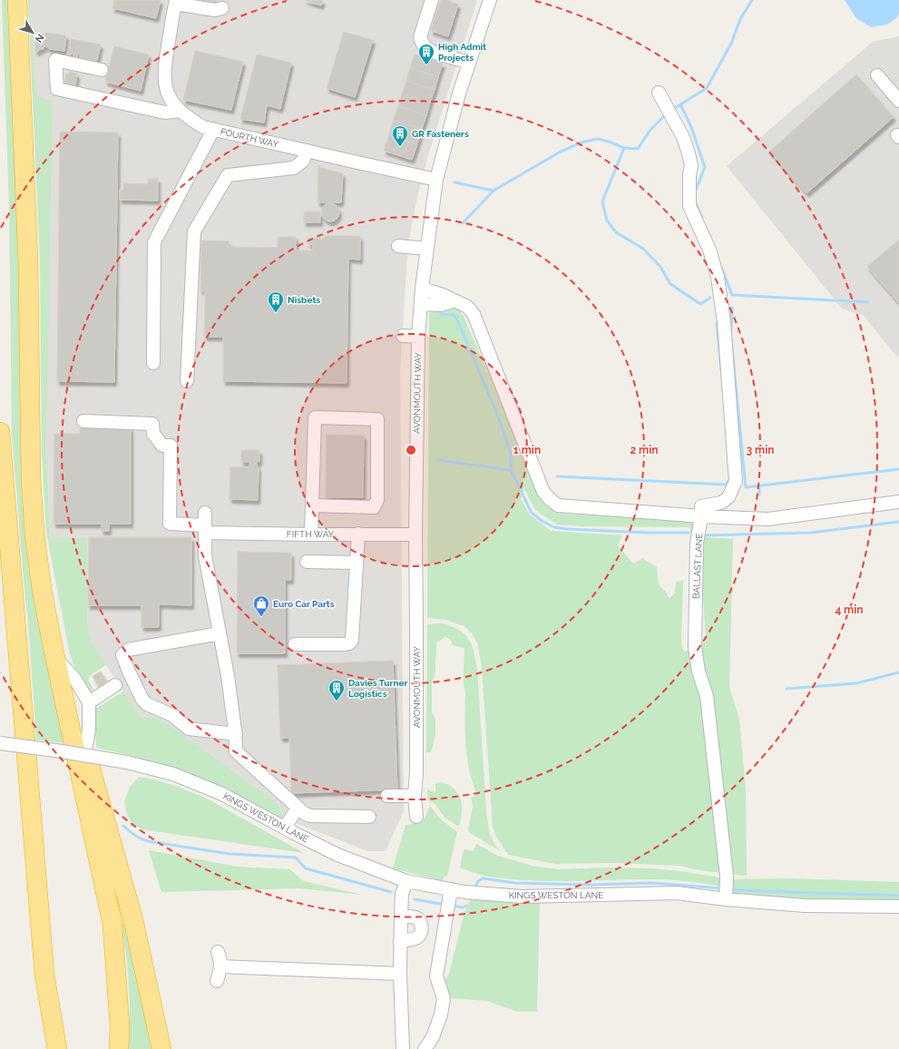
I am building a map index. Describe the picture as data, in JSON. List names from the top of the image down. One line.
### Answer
{"streets":{"street":["FOURTH WAY","AVONMOUTH WAY","FIFTH WAY","BALLAST LANE","KINGS WESTON LANE"]},"crossings":[["FOURTH WAY","AVONMOUTH WAY"],["AVONMOUTH WAY","FIFTH WAY"],["BALLAST LANE","KINGS WESTON LANE"]],"places":{"building":["High Admit Projects","GR Fasteners","Nisbets","Davies Turner Logistics"],"shop":["Euro Car Parts"]},"north":"bottom right","rings":["1 min","2 min","3 min","4 min"]}
